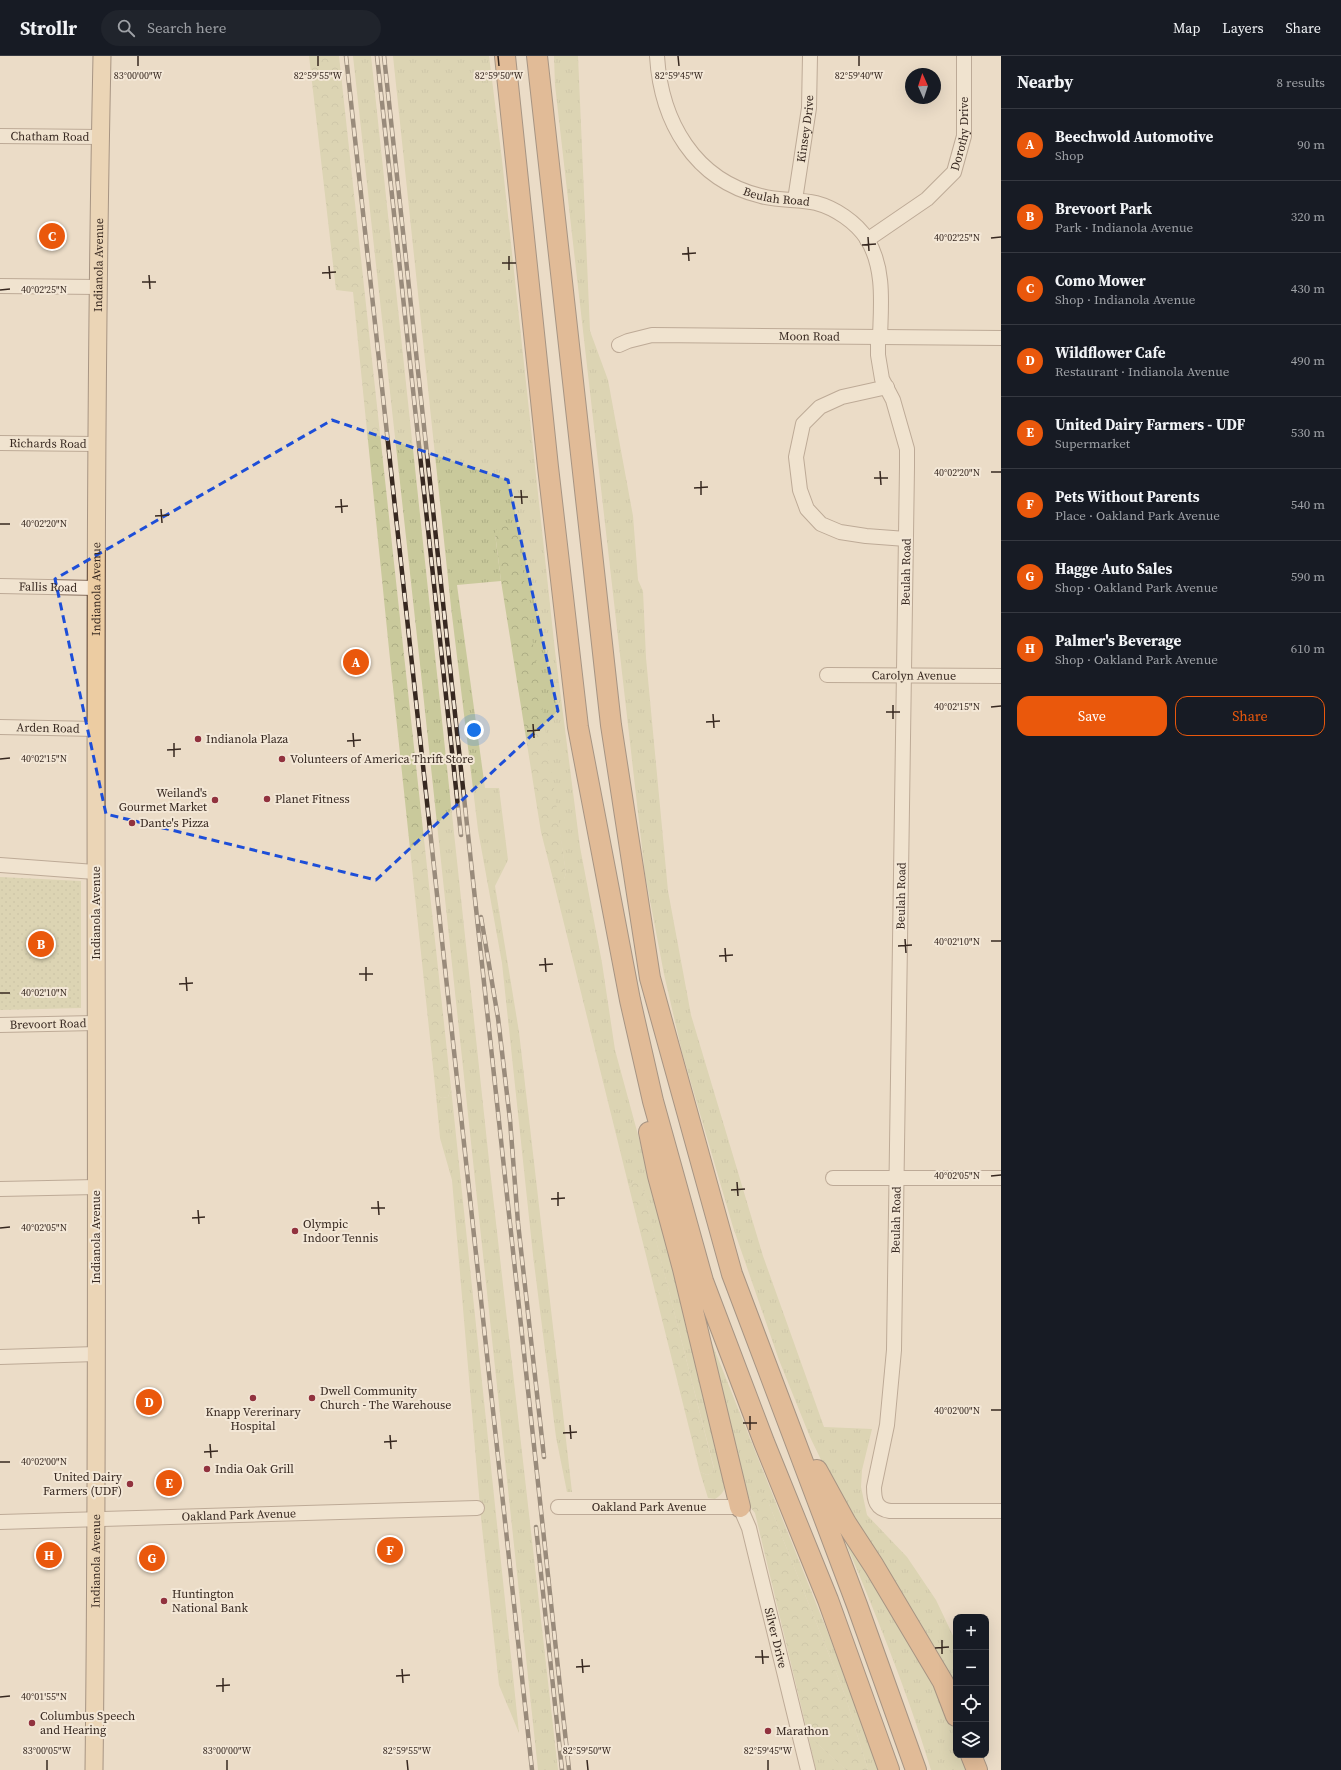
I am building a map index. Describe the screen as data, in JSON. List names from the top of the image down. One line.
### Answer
{"streets":{"main road":["Indianola Avenue"],"street":["Kinsey Drive","Dorothy Drive","Chatham Road","Beulah Road","Moon Road","Richards Road","Fallis Road","Carolyn Avenue","Arden Road","Brevoort Road","Oakland Park Avenue","Silver Drive"]},"crossings":[["Kinsey Drive","Beulah Road"],["Dorothy Drive","Beulah Road"],["Chatham Road","Indianola Avenue"],["Beulah Road","Moon Road"],["Beulah Road","Carolyn Avenue"],["Indianola Avenue","Richards Road"],["Indianola Avenue","Fallis Road"],["Indianola Avenue","Arden Road"],["Indianola Avenue","Brevoort Road"],["Indianola Avenue","Oakland Park Avenue"],["Oakland Park Avenue","Silver Drive"]],"places":["Indianola Plaza","Volunteers of America Thrift Store","Planet Fitness","Weiland's Gourmet Market","Dante's Pizza","Olympic Indoor Tennis","Knapp Vererinary Hospital","Dwell Community Church - The Warehouse","India Oak Grill","United Dairy Farmers (UDF)","Huntington National Bank","Columbus Speech and Hearing","Marathon"],"north":"top","page":{"header":"Strollr","search":"Search here","nav":["Map","Layers","Share"],"heading":["Nearby","8 results"],"list":[{"mark":"A","name":"Beechwold Automotive","note":"Shop","value":"90 m"},{"mark":"B","name":"Brevoort Park","note":"Park · Indianola Avenue","value":"320 m"},{"mark":"C","name":"Como Mower","note":"Shop · Indianola Avenue","value":"430 m"},{"mark":"D","name":"Wildflower Cafe","note":"Restaurant · Indianola Avenue","value":"490 m"},{"mark":"E","name":"United Dairy Farmers - UDF","note":"Supermarket","value":"530 m"},{"mark":"F","name":"Pets Without Parents","note":"Place · Oakland Park Avenue","value":"540 m"},{"mark":"G","name":"Hagge Auto Sales","note":"Shop · Oakland Park Avenue","value":"590 m"},{"mark":"H","name":"Palmer's Beverage","note":"Shop · Oakland Park Avenue","value":"610 m"}],"pins":["C","A","B","D","E","F","H","G"],"buttons":["Save","Share"],"map_buttons":["+","−"]},"coordinates":["83°00'00\"W","82°59'55\"W","82°59'50\"W","82°59'45\"W","82°59'40\"W","40°02'25\"N","40°02'20\"N","40°02'15\"N","40°02'10\"N","40°02'05\"N","40°02'00\"N","40°01'55\"N","83°00'05\"W"]}
